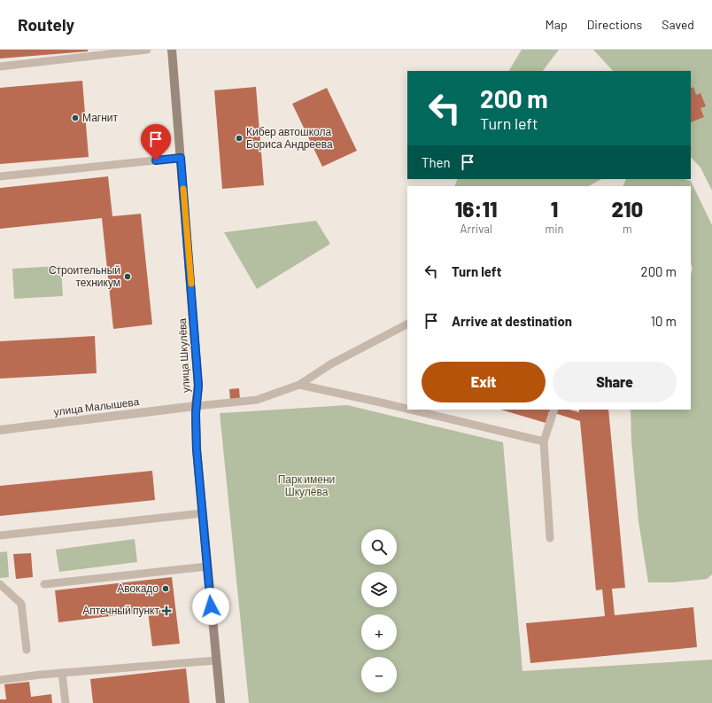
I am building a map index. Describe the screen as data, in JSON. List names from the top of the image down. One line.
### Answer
{"streets":{"street":["улица Шкулёва","улица Малышева"]},"crossings":[["улица Шкулёва","улица Малышева"]],"parks":["Парк имени Шкулёва"],"places":{"other":["Магнит","Кибер автошкола Бориса Андреева","Строительный техникум","Авокадо"],"health":["Аптечный пункт"]},"page":{"header":"Routely","nav":["Map","Directions","Saved"],"turn":["200 m","Turn left"],"then":"Then","eta":["16:11","Arrival","1","min","210","m"],"list":[{"name":"Turn left","value":"200 m"},{"name":"Arrive at destination","value":"10 m"}],"buttons":["Exit","Share"],"map_buttons":["+","−"]}}
